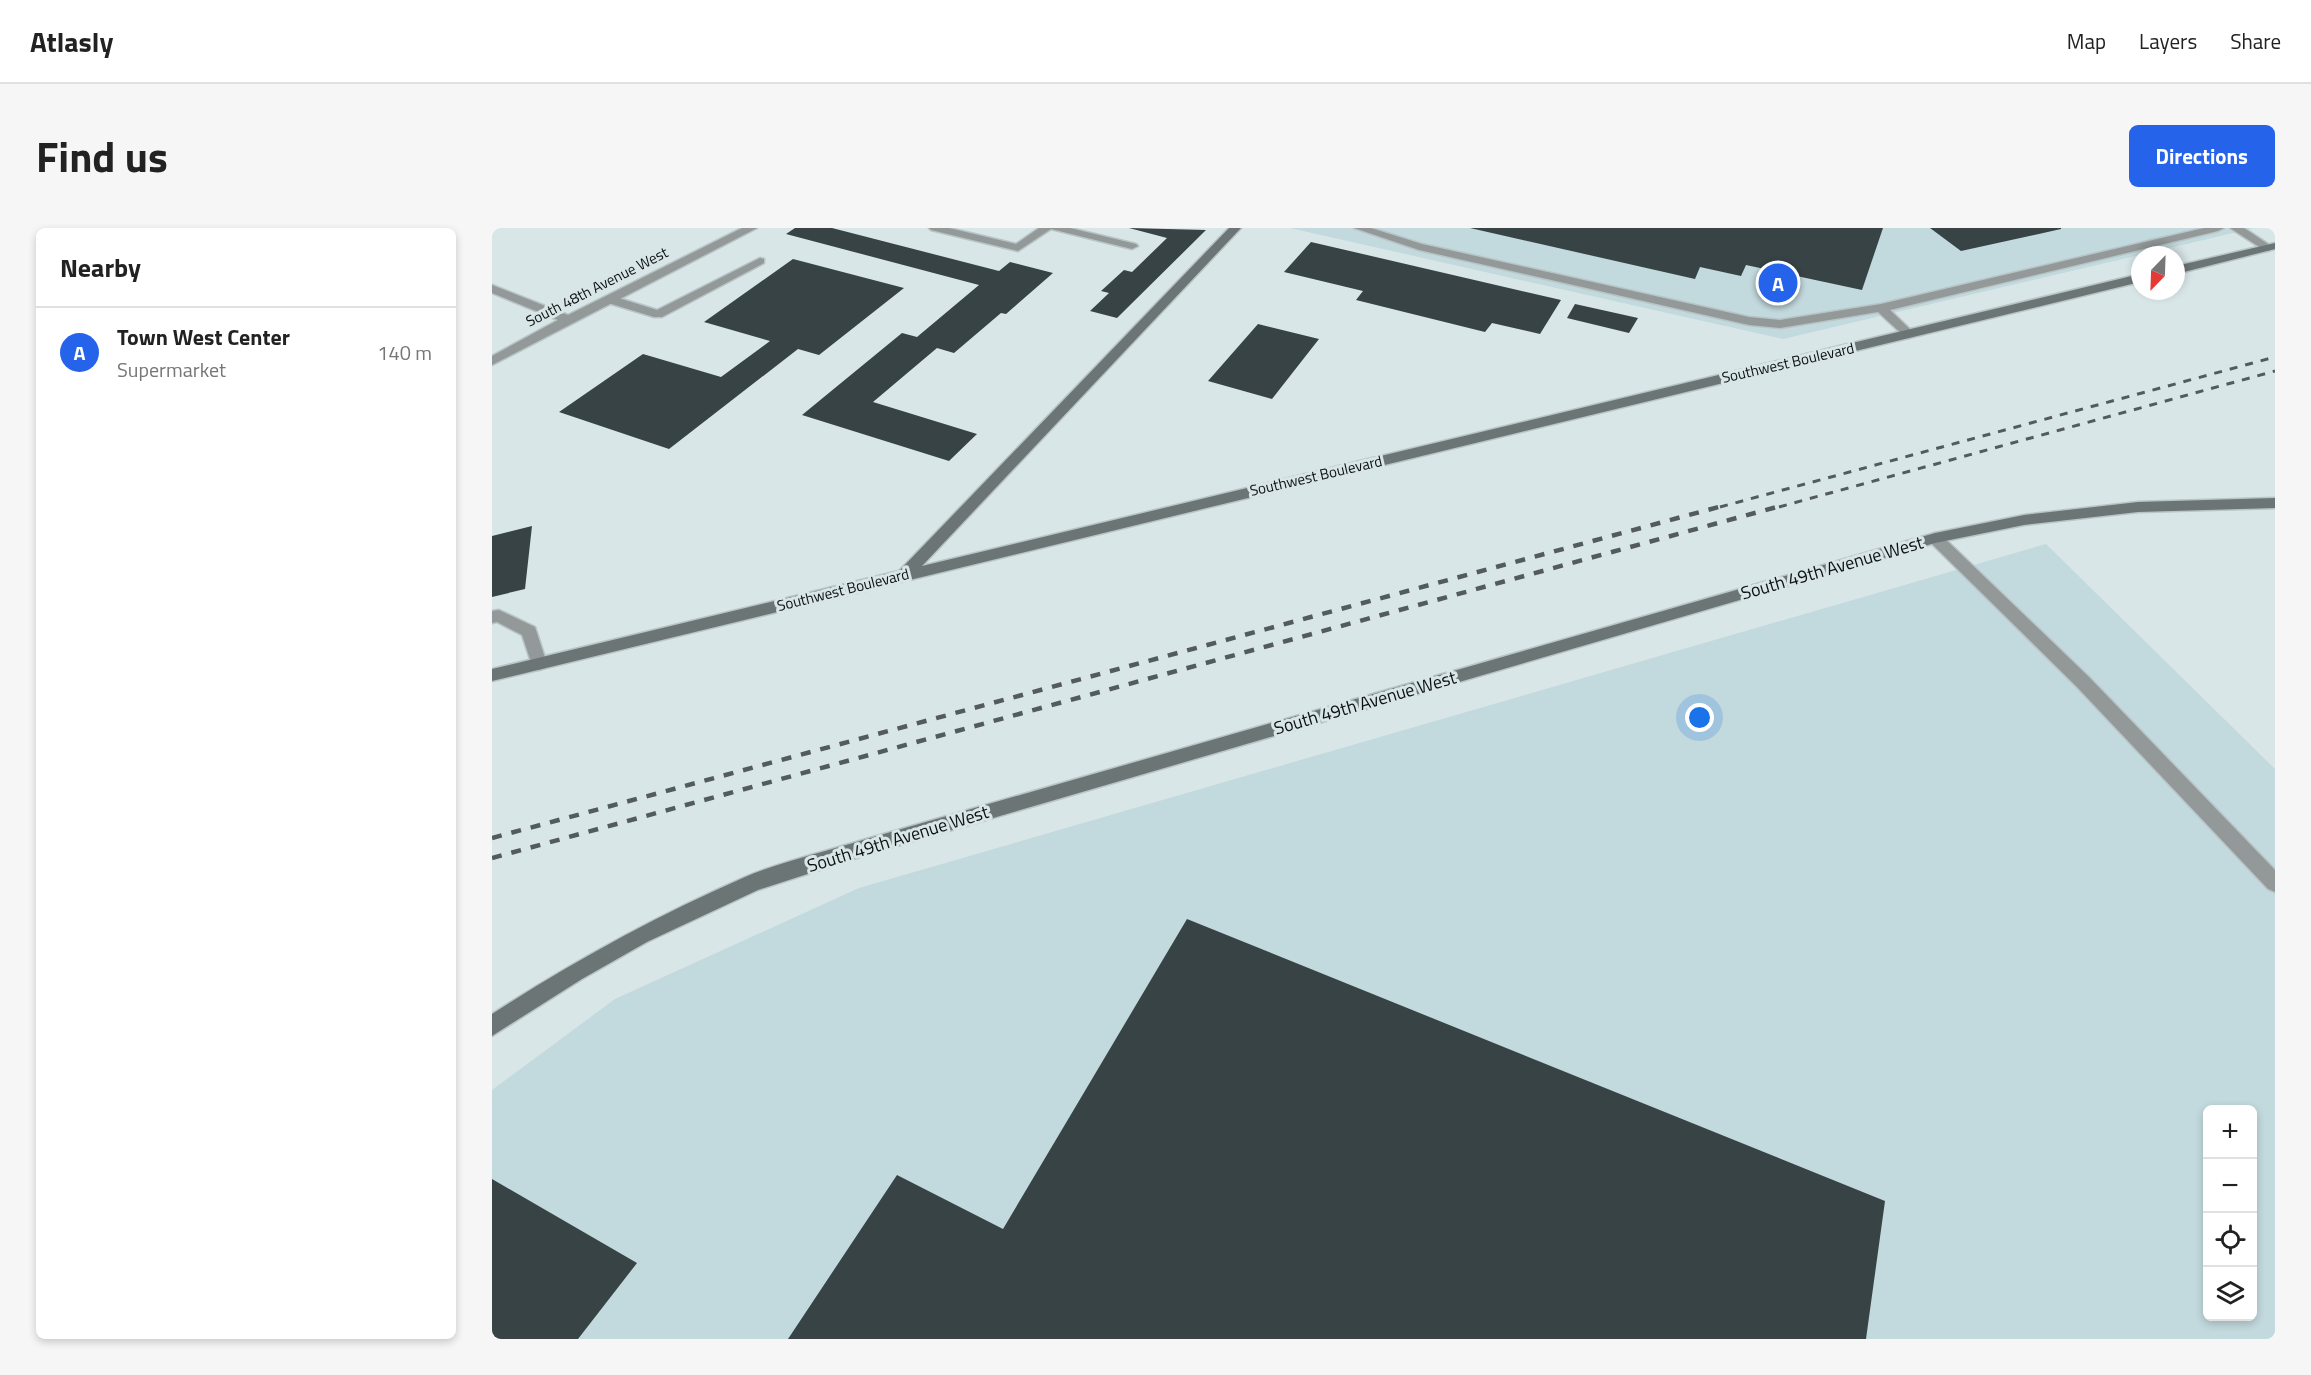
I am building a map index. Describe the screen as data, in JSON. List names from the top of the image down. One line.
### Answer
{"streets":{"street":["South 48th Avenue West","Southwest Boulevard","South 49th Avenue West"]},"north":"bottom left","page":{"header":"Atlasly","nav":["Map","Layers","Share"],"title":"Find us","buttons":"Directions","heading":"Nearby","pins":"A","list":[{"mark":"A","name":"Town West Center","note":"Supermarket","value":"140 m"}],"map_buttons":["+","−"]}}
